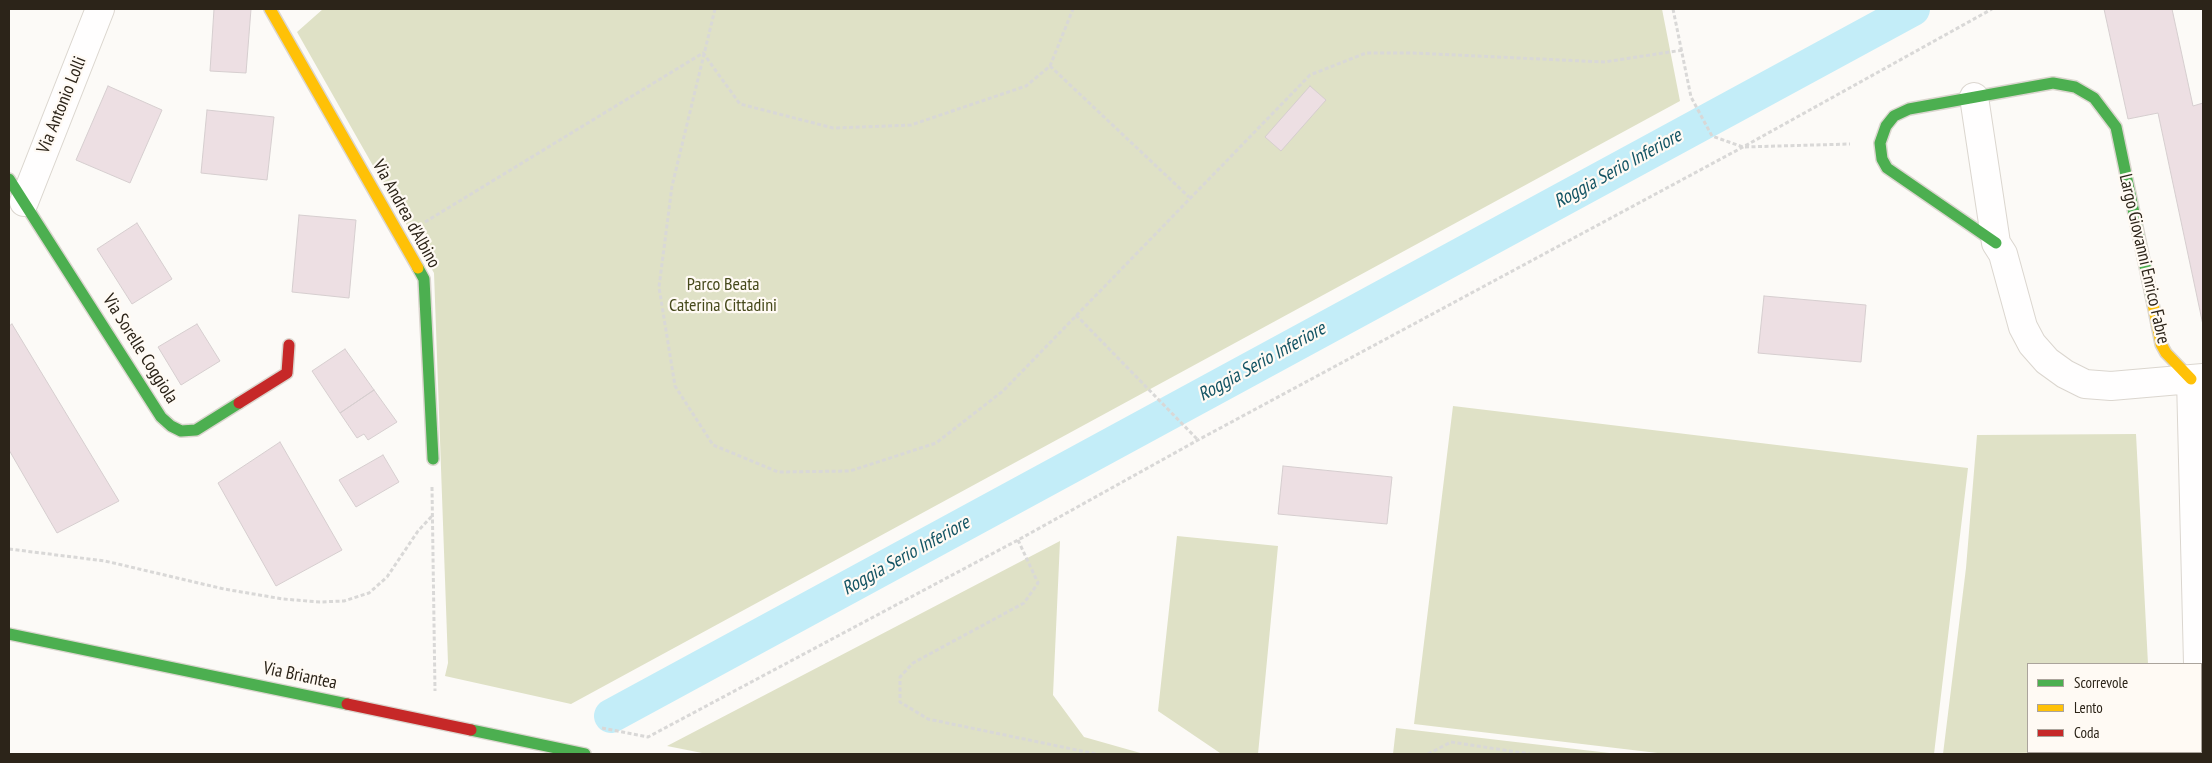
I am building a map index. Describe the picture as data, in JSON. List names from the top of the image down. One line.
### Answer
{"streets":{"street":["Via Antonio Lolli","Via Andrea d'Albino","Largo Giovanni Enrico Fabre","Via Sorelle Coggiola","Via Briantea"]},"crossings":[["Via Antonio Lolli","Via Sorelle Coggiola"]],"water":["Roggia Serio Inferiore"],"parks":["Parco Beata Caterina Cittadini"],"legend":["Scorrevole","Lento","Coda"]}
